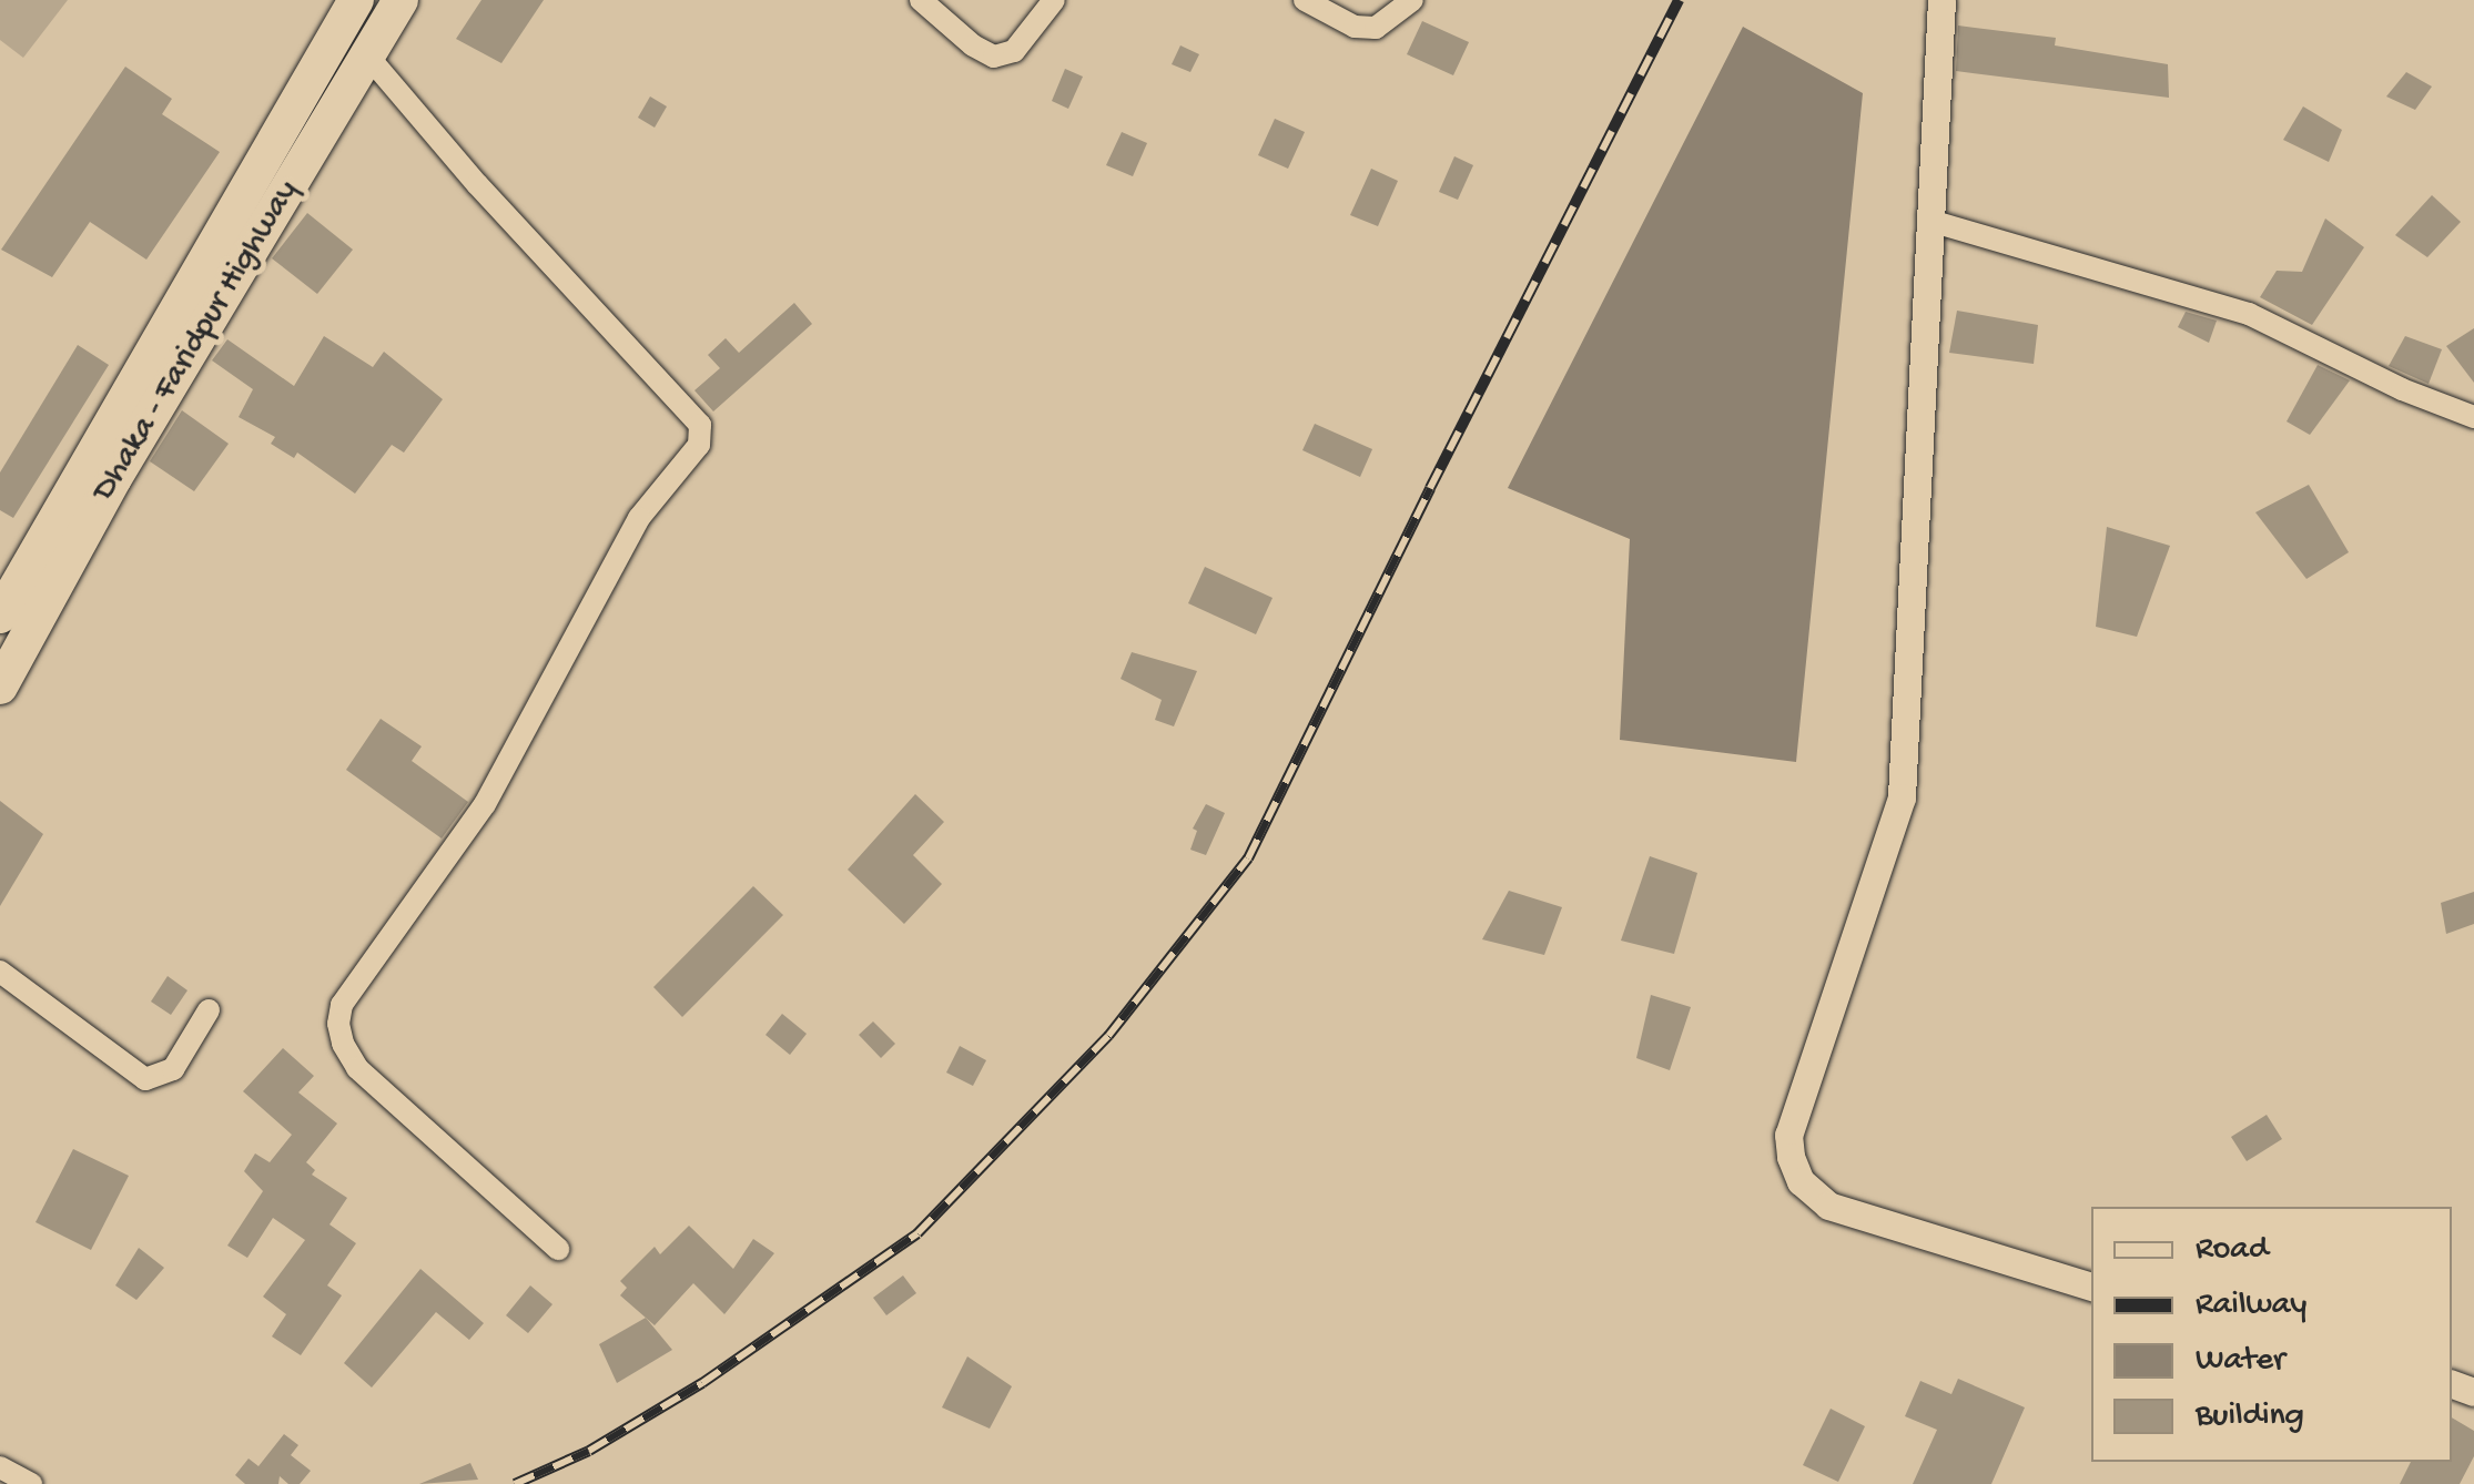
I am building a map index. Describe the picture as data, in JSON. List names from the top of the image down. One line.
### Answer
{"streets":{"highway":["Dhaka - Faridpur Highway"]},"legend":["Road","Railway","Water","Building"]}
